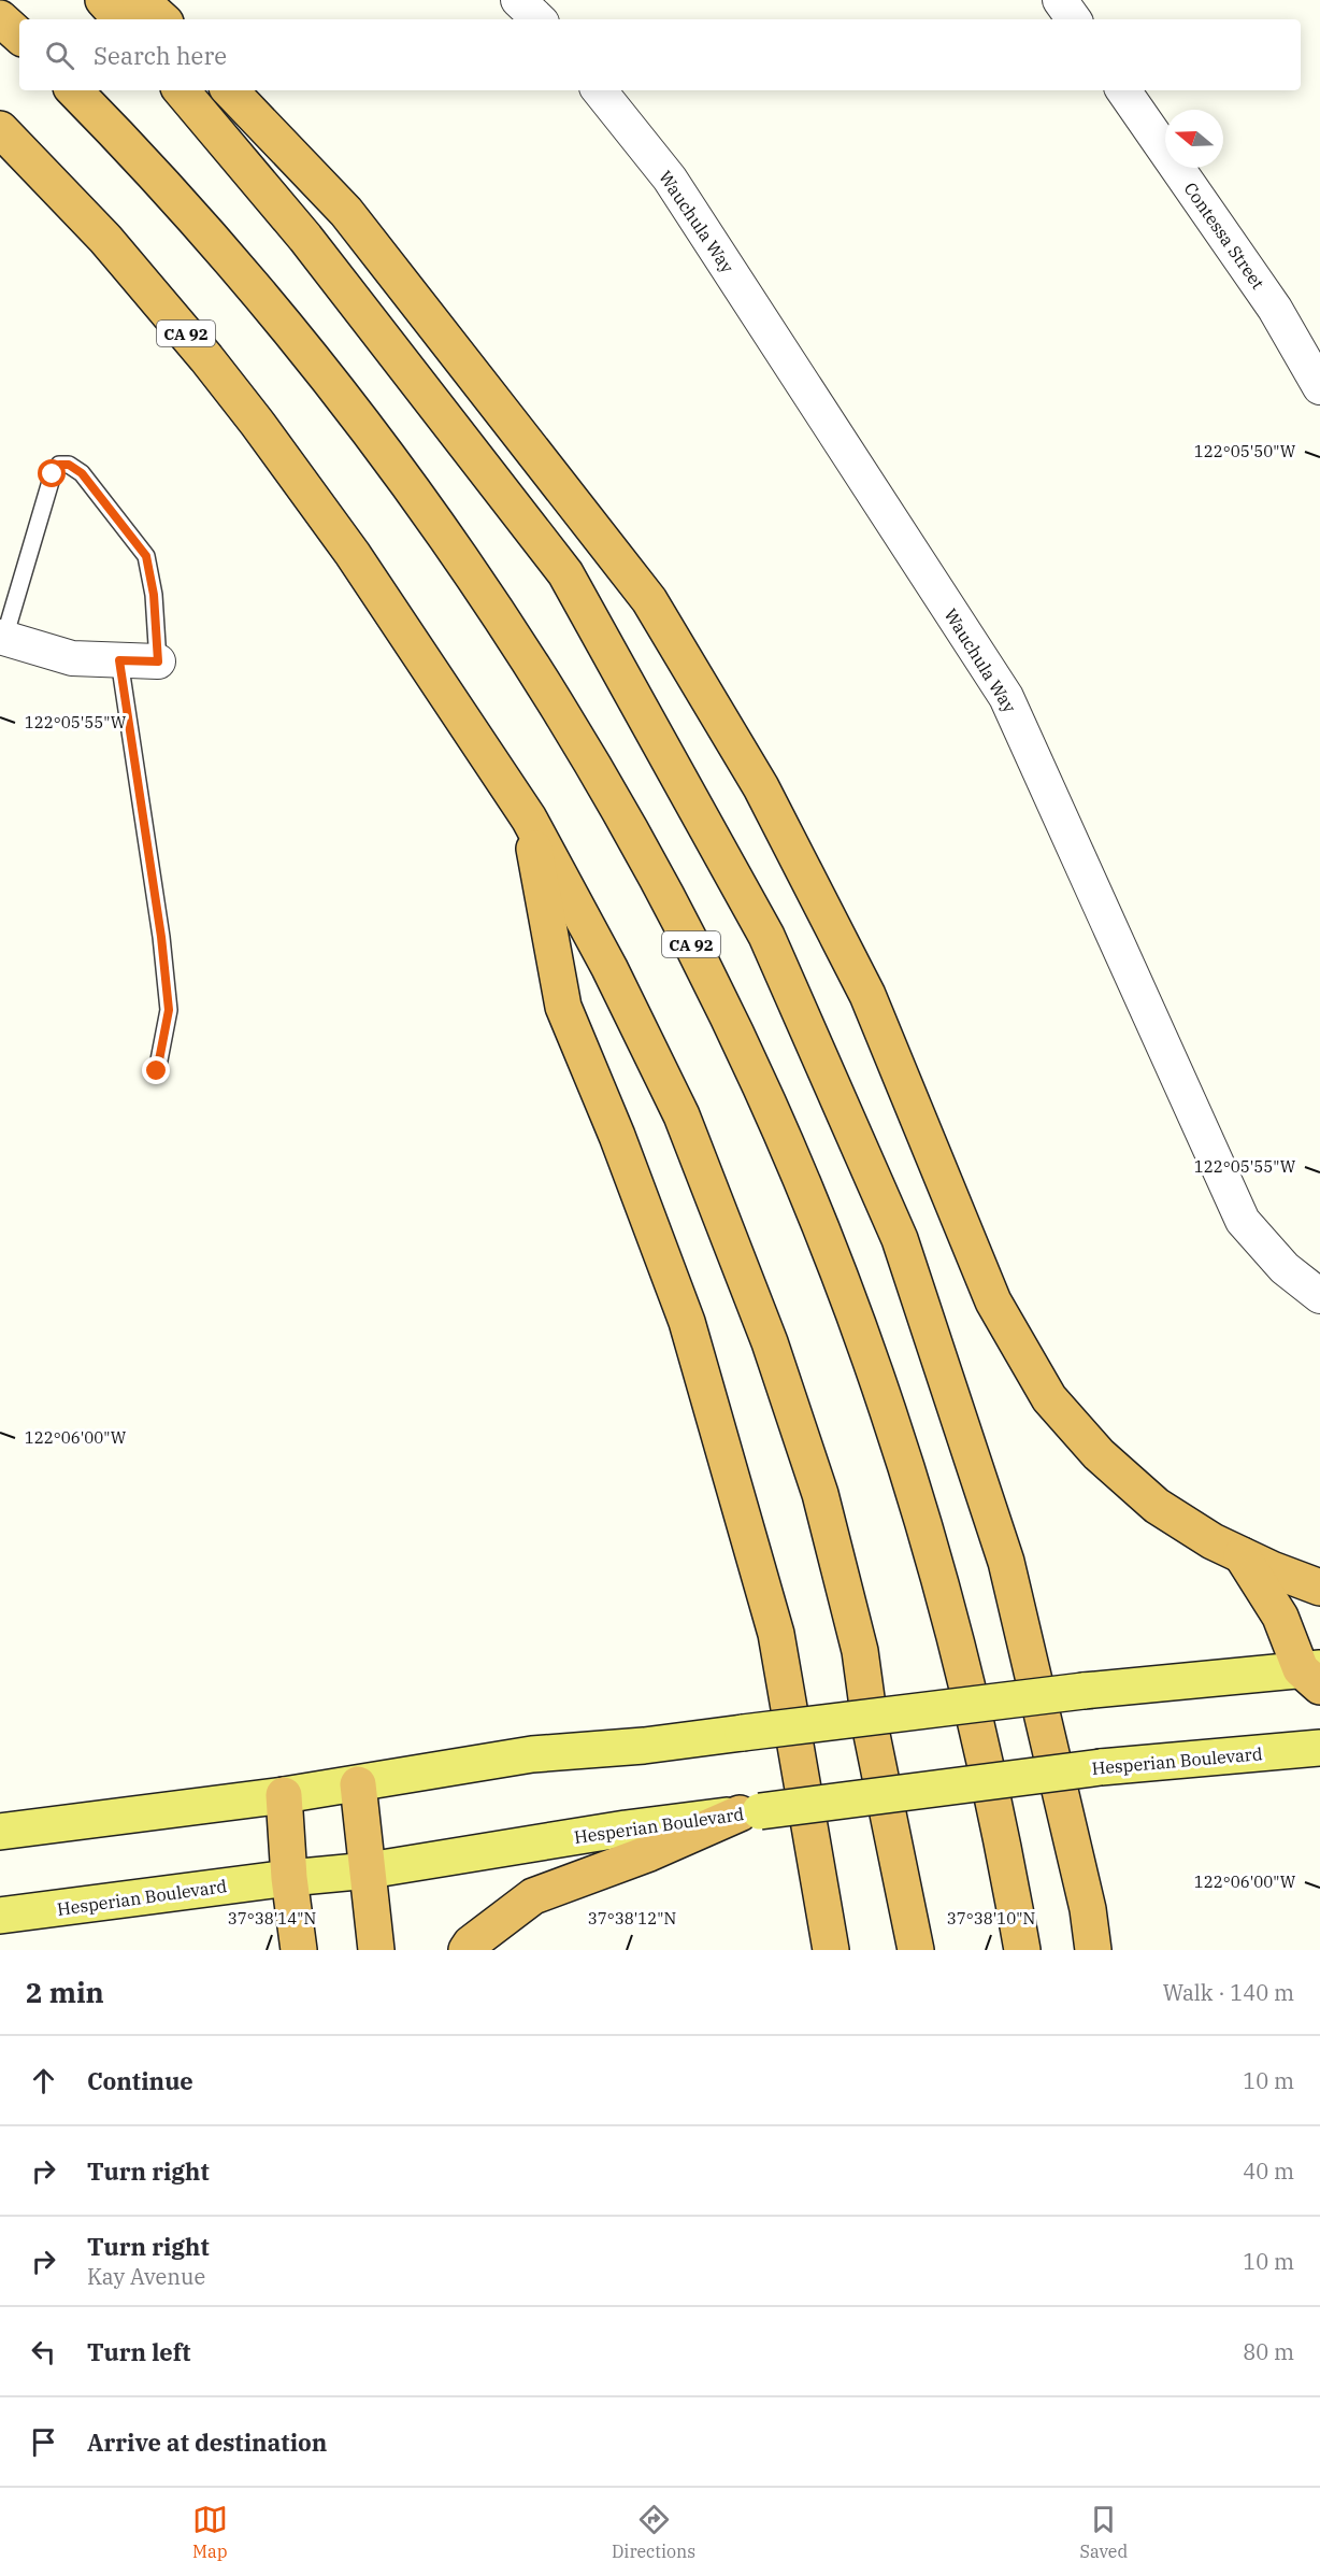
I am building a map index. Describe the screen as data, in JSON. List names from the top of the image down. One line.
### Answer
{"streets":{"highway":["CA 92"],"main road":["Hesperian Boulevard"],"street":["Wauchula Way","Contessa Street"]},"north":"left","page":{"search":"Search here","heading":["2 min","Walk · 140 m"],"list":[["Continue","10 m"],["Turn right","40 m"],["Turn right","Kay Avenue","10 m"],["Turn left","80 m"],"Arrive at destination"],"nav":["Map","Directions","Saved"]},"coordinates":["122°05'50\"W","122°05'55\"W","122°06'00\"W","37°38'14\"N","37°38'12\"N","37°38'10\"N"]}
